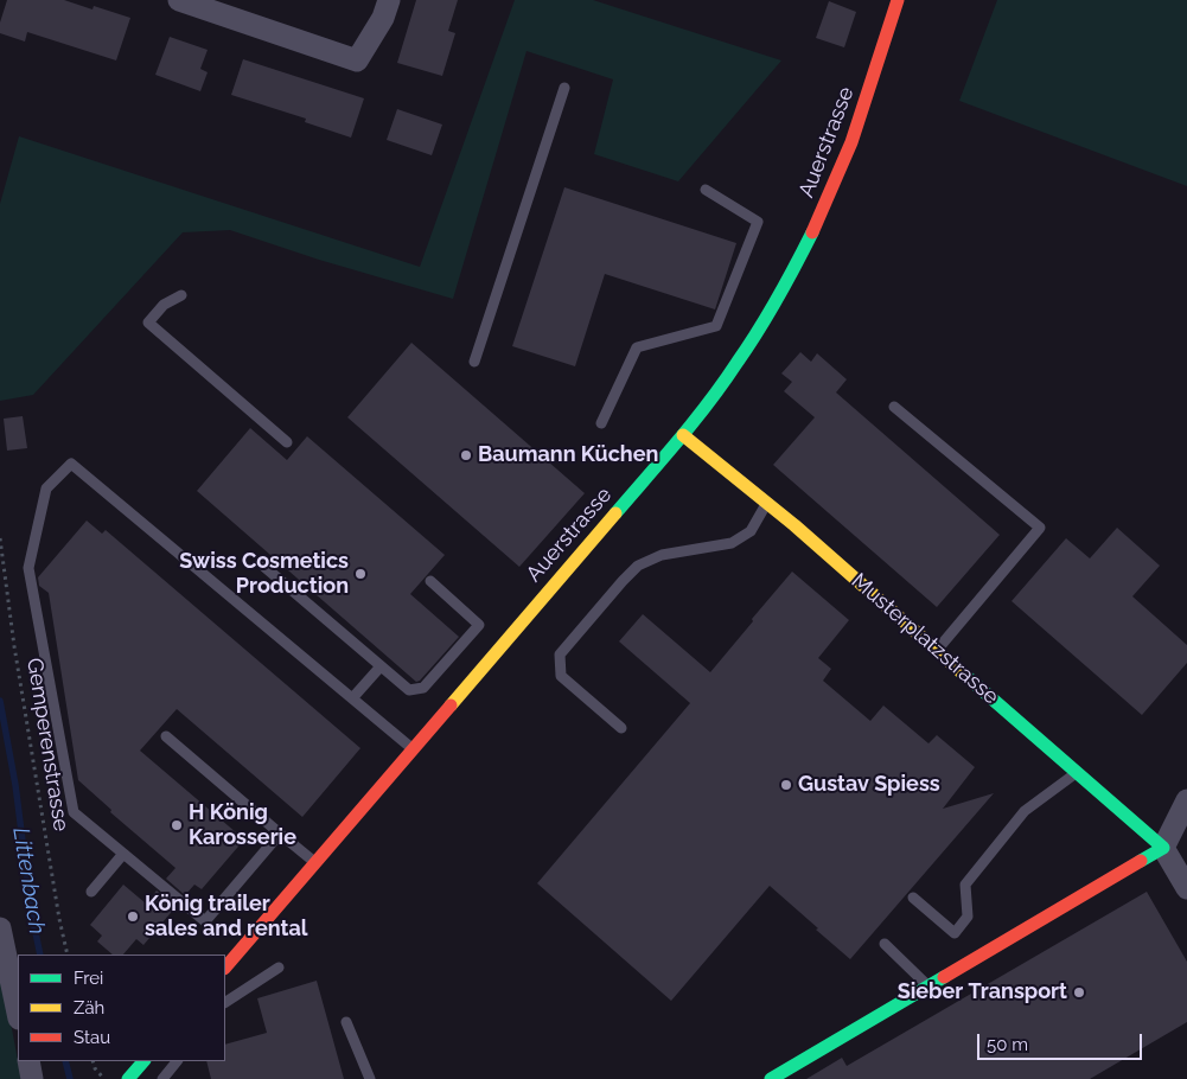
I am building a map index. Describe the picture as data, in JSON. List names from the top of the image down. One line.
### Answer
{"streets":{"main road":["Auerstrasse","Musterplatzstrasse"],"path":["Gemperenstrasse"]},"crossings":[["Auerstrasse","Musterplatzstrasse"]],"water":["Littenbach"],"places":["Baumann Küchen","Swiss Cosmetics Production","Gustav Spiess","H König Karosserie","König trailer sales and rental","Sieber Transport"],"legend":["Frei","Zäh","Stau"],"scale_bar":"50 m"}
